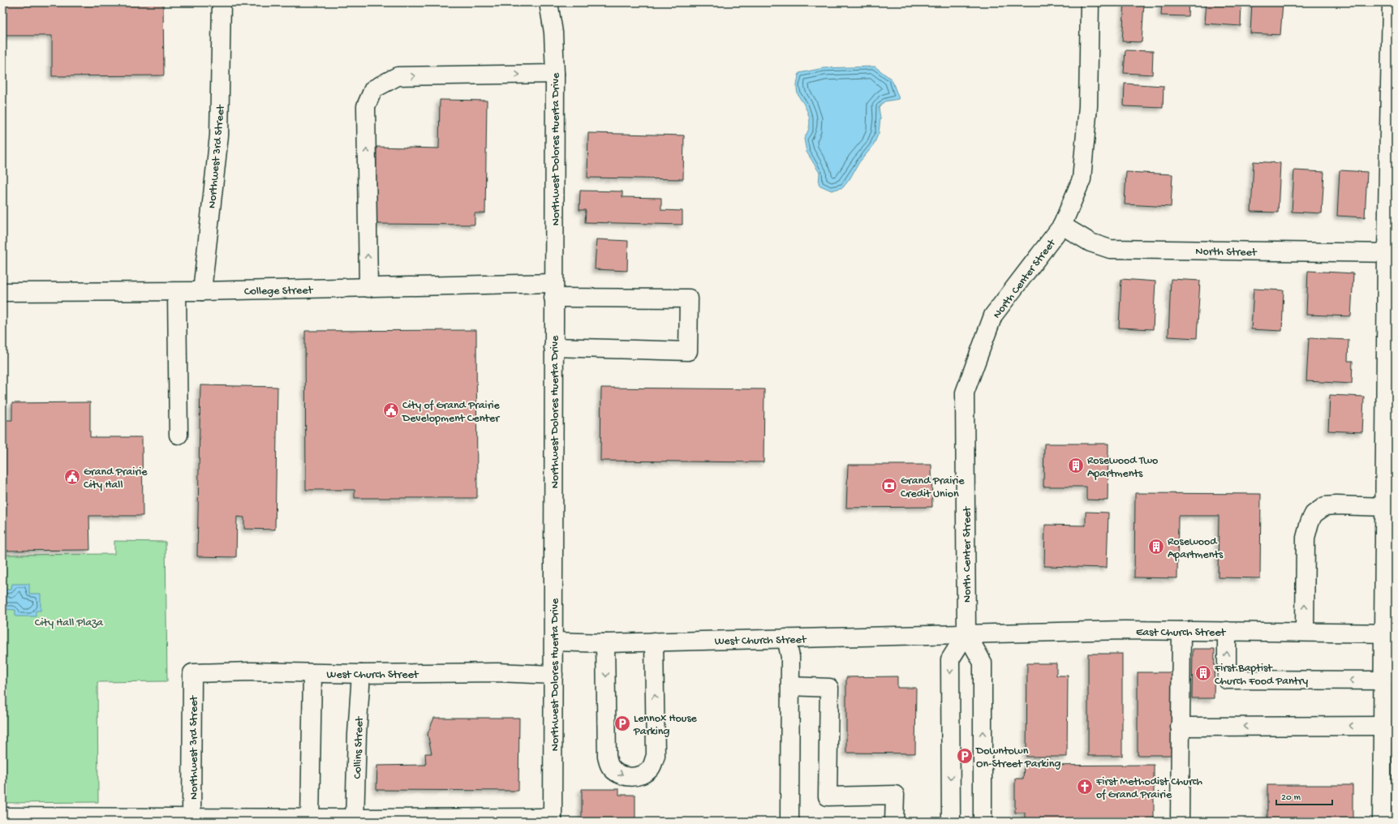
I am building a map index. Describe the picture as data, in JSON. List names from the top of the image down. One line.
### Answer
{"streets":{"street":["Northwest Dolores Huerta Drive","Northwest 3rd Street","North Street","North Center Street","College Street","East Church Street","West Church Street","Collins Street"]},"crossings":[["Northwest Dolores Huerta Drive","College Street"],["Northwest Dolores Huerta Drive","West Church Street"],["Northwest 3rd Street","College Street"],["Northwest 3rd Street","West Church Street"],["North Street","North Center Street"],["North Center Street","East Church Street"],["North Center Street","West Church Street"],["East Church Street","West Church Street"],["West Church Street","Collins Street"]],"parks":["City Hall Plaza"],"places":{"public building":["City of Grand Prairie Development Center","Grand Prairie City Hall"],"building":["Rosewood Two Apartments","Rosewood Apartments","First Baptist Church Food Pantry"],"bank":["Grand Prairie Credit Union"],"parking":["Lennox House Parking","Downtown On-Street Parking"],"church":["First Methodist Church of Grand Prairie"]},"scale_bar":"20 m"}
